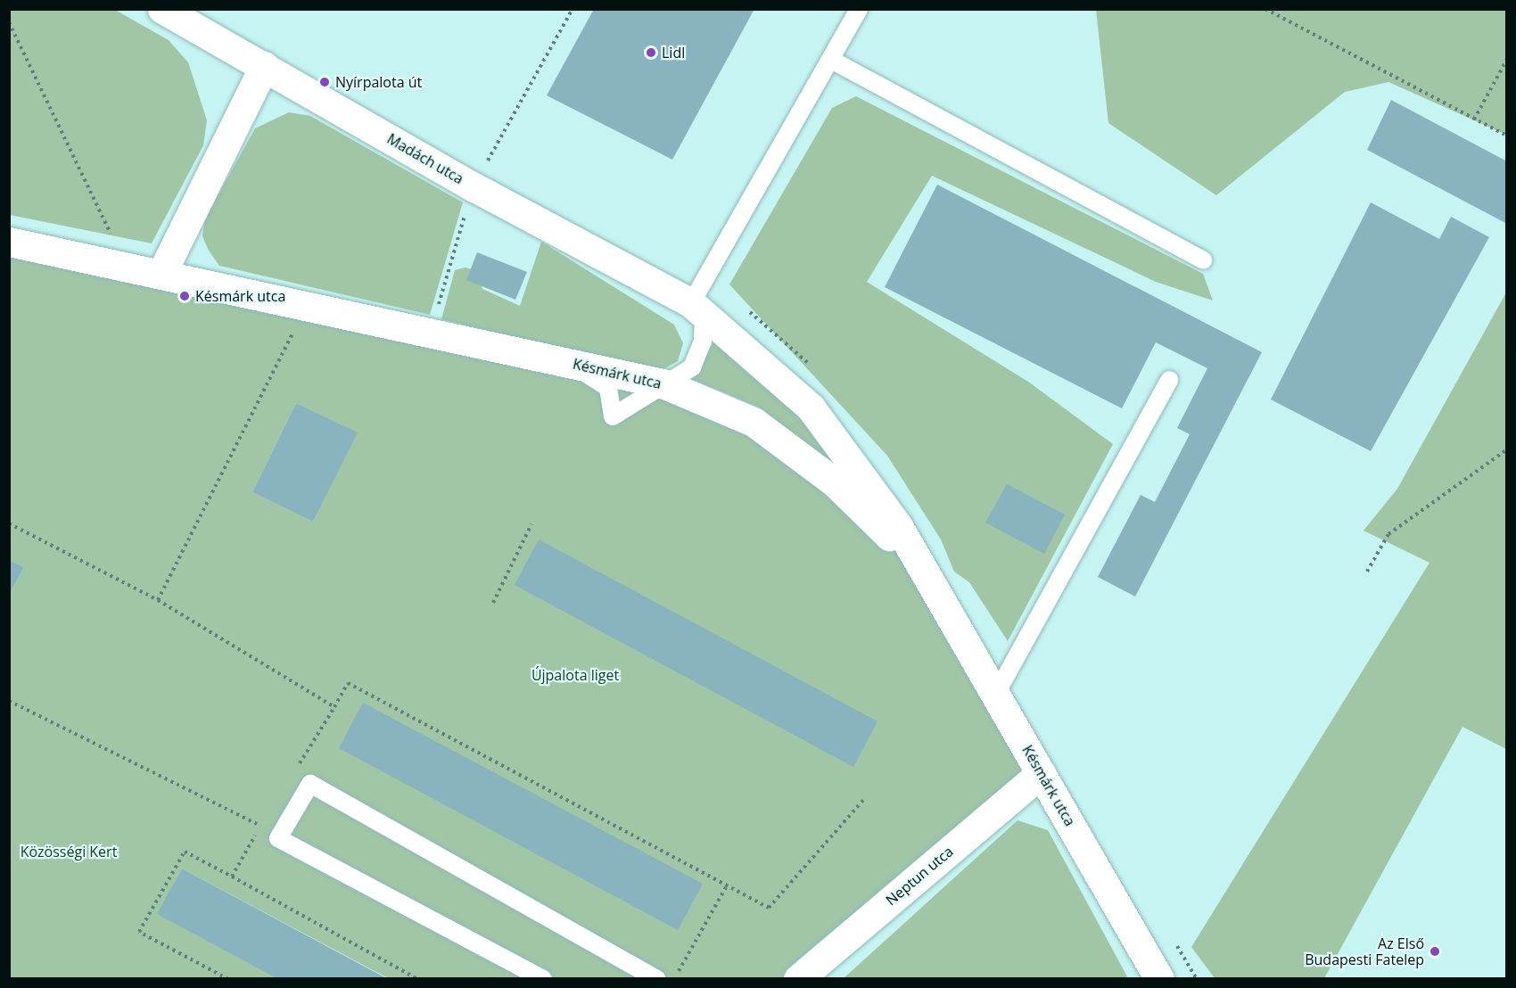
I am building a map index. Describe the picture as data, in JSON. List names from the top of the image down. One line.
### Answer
{"streets":{"street":["Madách utca","Késmárk utca","Neptun utca"]},"crossings":[["Madách utca","Késmárk utca"],["Késmárk utca","Neptun utca"]],"parks":["Újpalota liget","Közösségi Kert"],"places":["Lidl","Nyírpalota út","Késmárk utca","Az Első Budapesti Fatelep"]}
